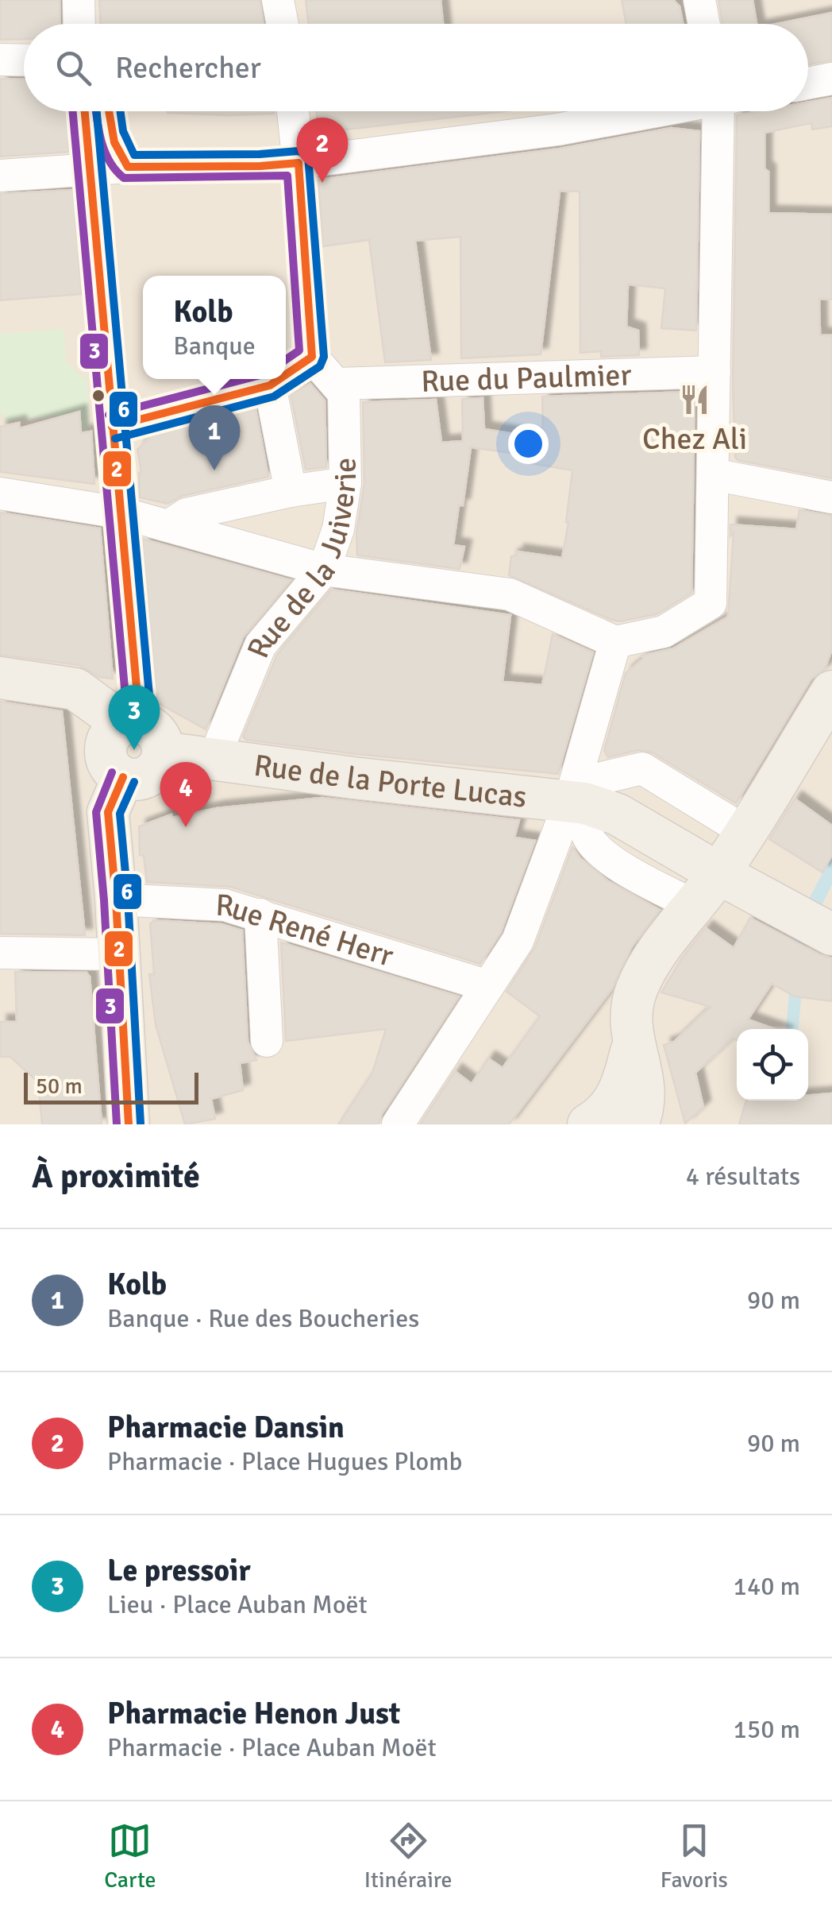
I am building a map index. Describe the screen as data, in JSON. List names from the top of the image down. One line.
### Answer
{"streets":{"main road":["Rue de la Porte Lucas"],"street":["Rue du Paulmier","Rue de la Juiverie","Rue René Herr"]},"crossings":[["Rue du Paulmier","Rue de la Juiverie"],["Rue de la Juiverie","Rue de la Porte Lucas"]],"places":{"restaurant":["Chez Ali"]},"lines":["transit line 2","transit line 3","transit line 6"],"scale_bar":"50 m","page":{"search":"Rechercher","pins":["2","1","3","4"],"popup":["Kolb","Banque"],"scale":"50 m","heading":["À proximité","4 résultats"],"list":[{"mark":"1","name":"Kolb","note":"Banque · Rue des Boucheries","value":"90 m"},{"mark":"2","name":"Pharmacie Dansin","note":"Pharmacie · Place Hugues Plomb","value":"90 m"},{"mark":"3","name":"Le pressoir","note":"Lieu · Place Auban Moët","value":"140 m"},{"mark":"4","name":"Pharmacie Henon Just","note":"Pharmacie · Place Auban Moët","value":"150 m"}],"nav":["Carte","Itinéraire","Favoris"]}}
